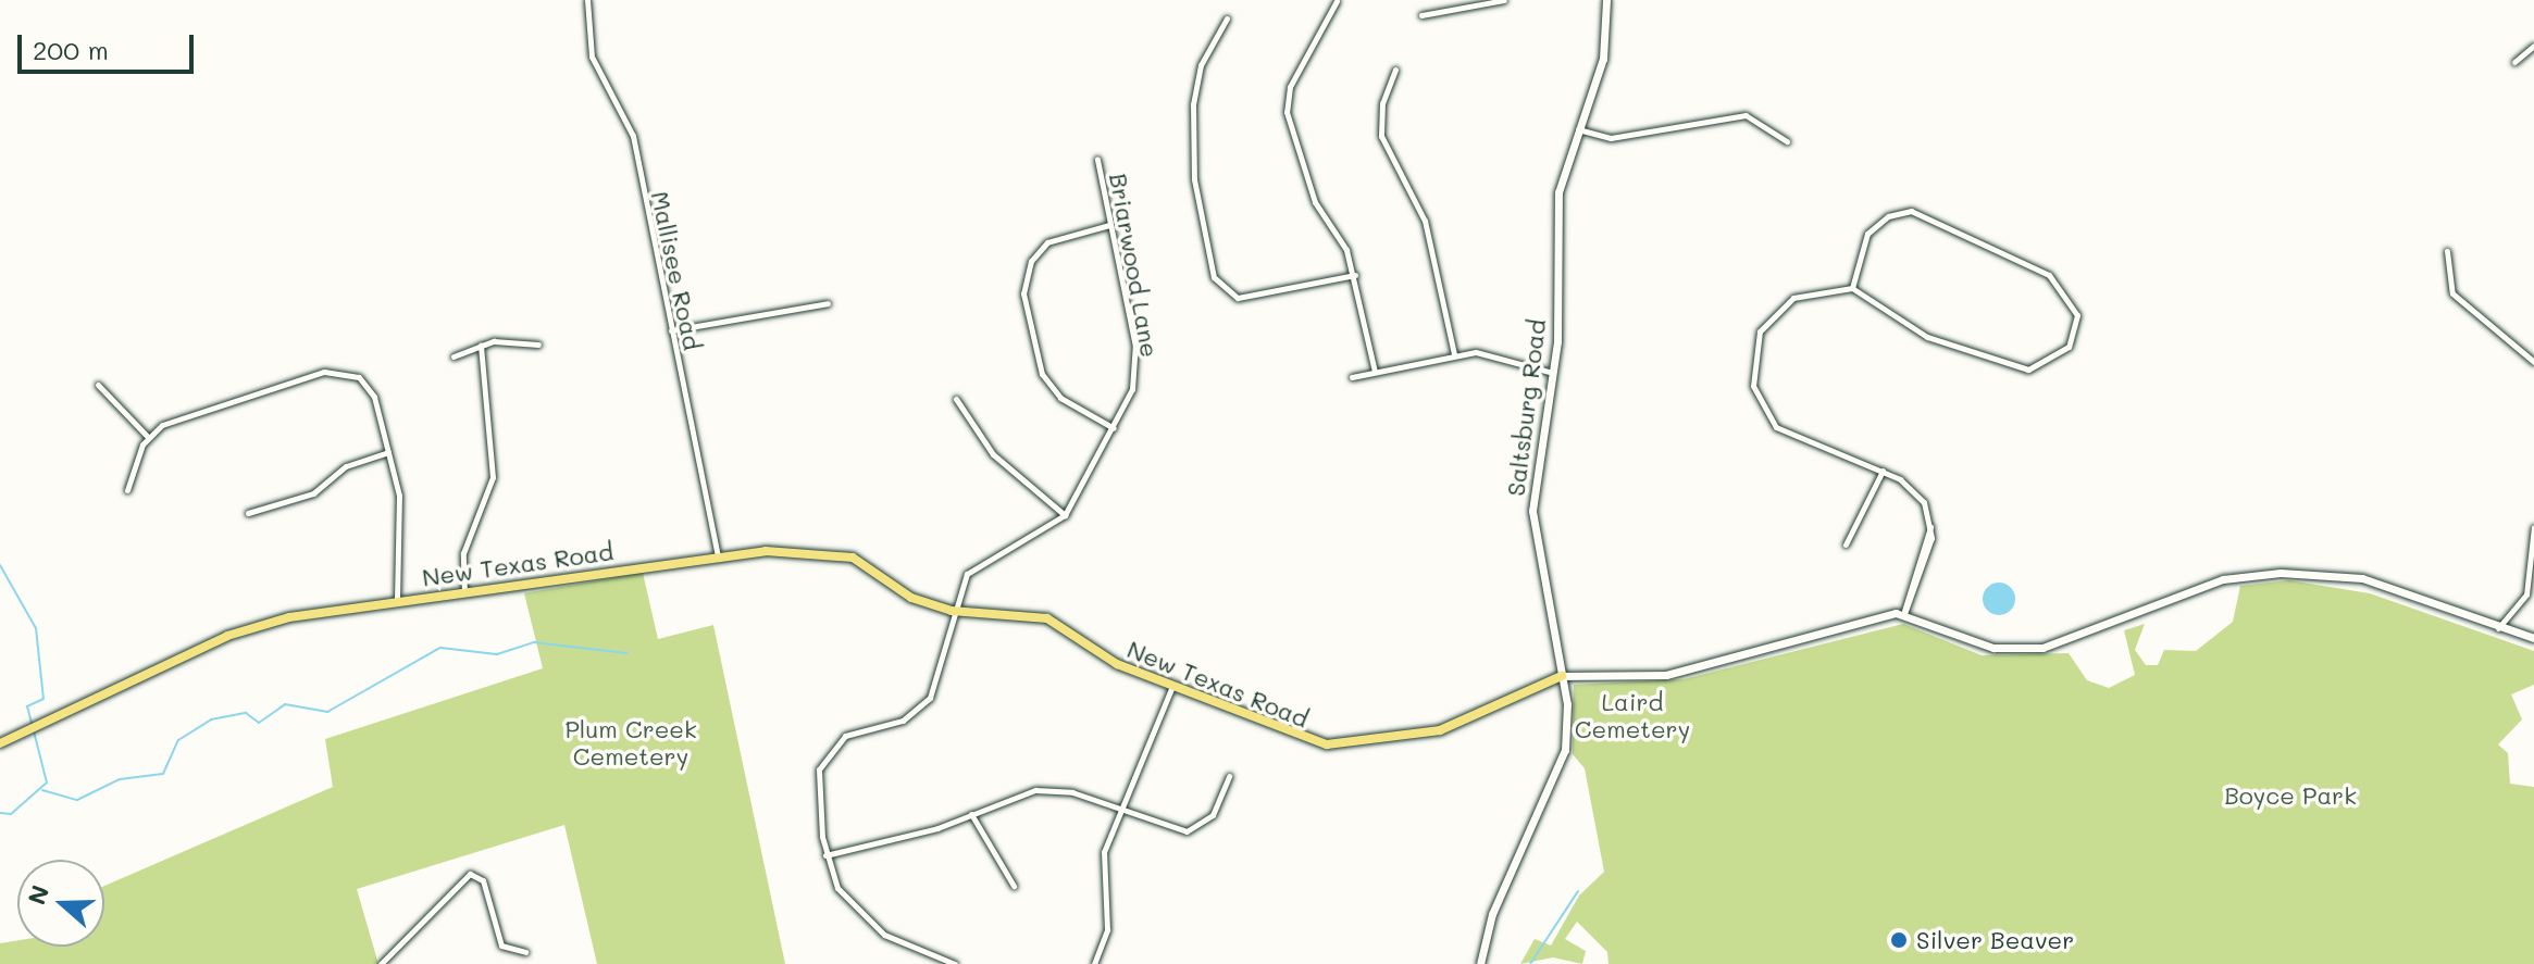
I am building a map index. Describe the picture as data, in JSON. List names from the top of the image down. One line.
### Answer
{"streets":{"main road":["Saltsburg Road","New Texas Road"],"street":["Briarwood Lane","Mallisee Road"]},"crossings":[["Briarwood Lane","New Texas Road"],["Mallisee Road","New Texas Road"],["Saltsburg Road","New Texas Road"]],"parks":["Laird Cemetery","Plum Creek Cemetery","Boyce Park"],"places":["Silver Beaver"],"scale_bar":"200 m","north":"left"}
